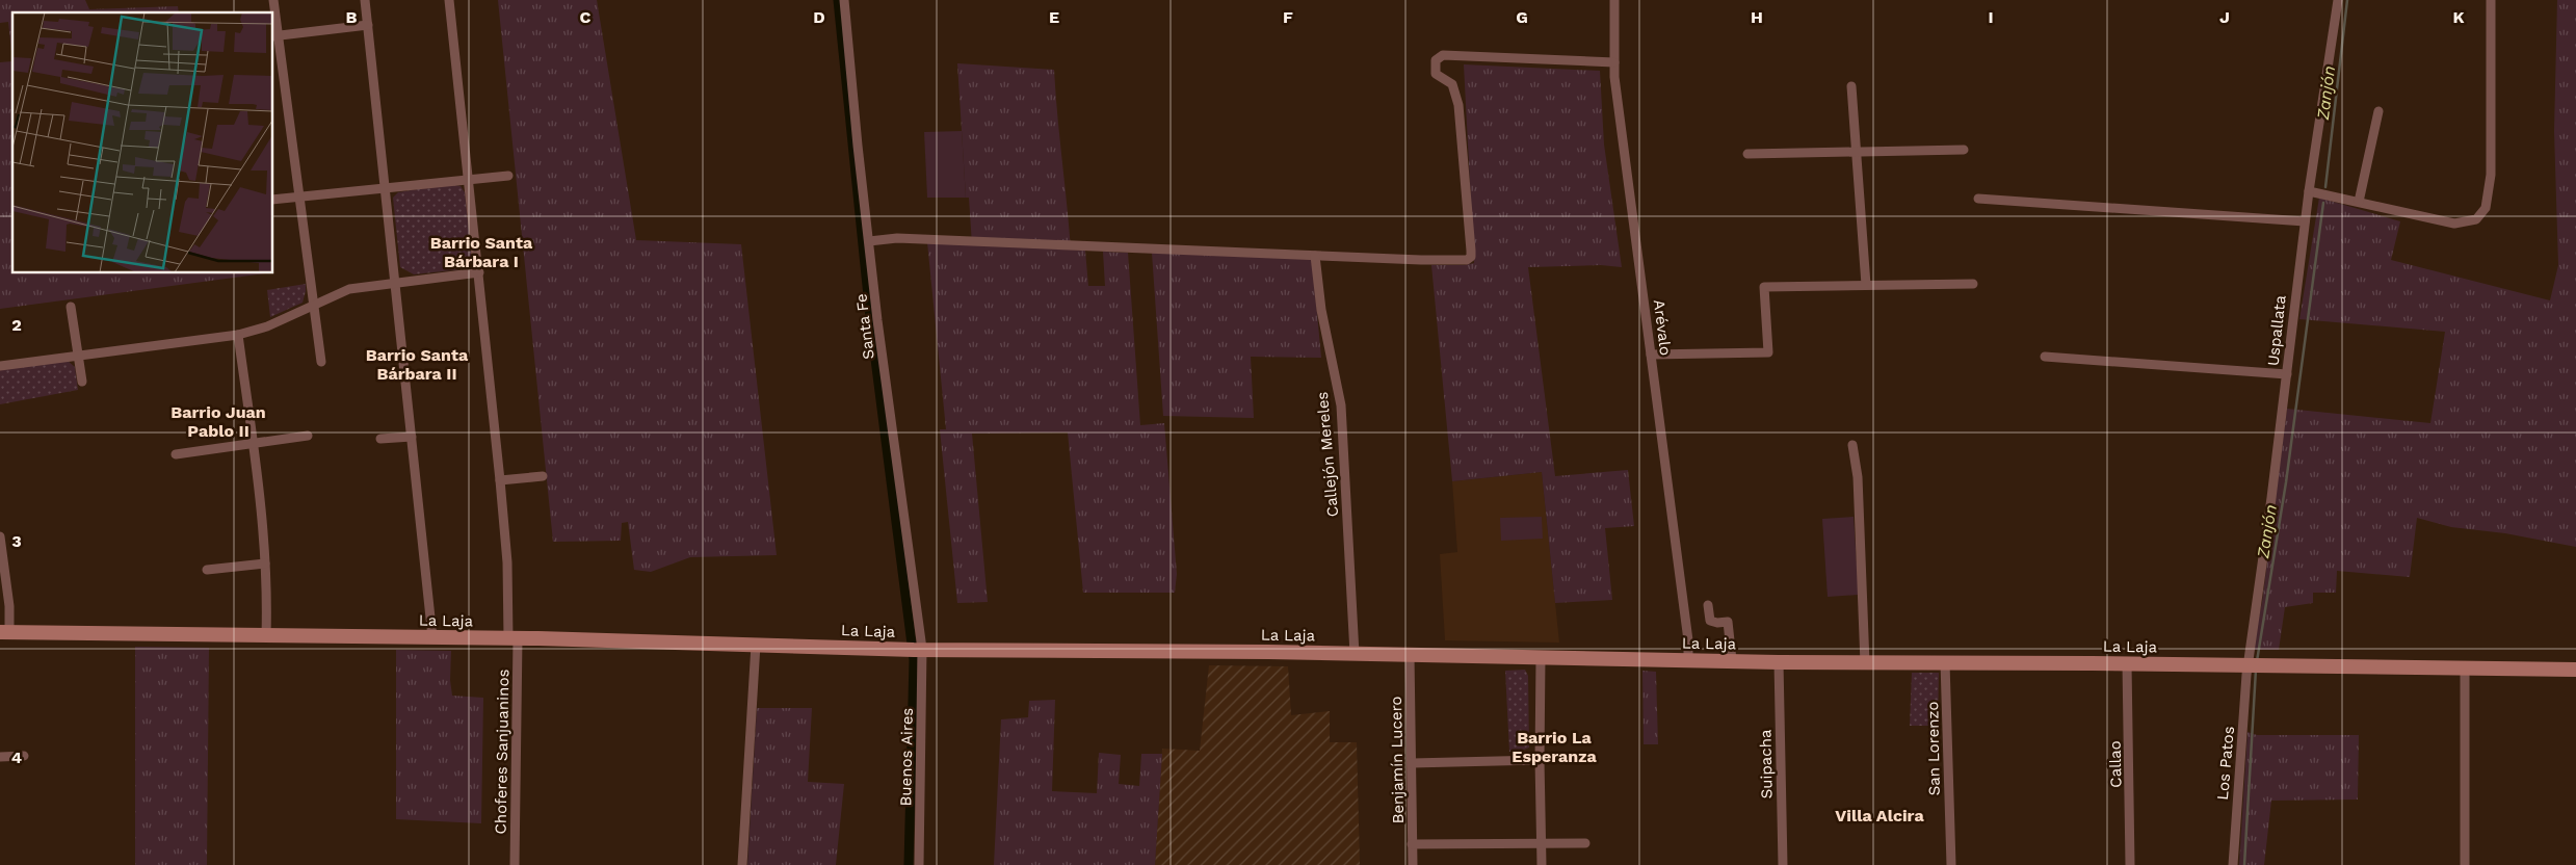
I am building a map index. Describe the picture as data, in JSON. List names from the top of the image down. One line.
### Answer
{"streets":{"main road":["La Laja"],"street":["Santa Fe","Arévalo","Uspallata","Callejón Mereles","San Lorenzo","Choferes Sanjuaninos","Buenos Aires","Benjamín Lucero","Los Patos","Suipacha","Callao"]},"crossings":[["Santa Fe","La Laja"],["Santa Fe","Buenos Aires"],["Arévalo","La Laja"],["Uspallata","La Laja"],["Uspallata","Los Patos"],["Callejón Mereles","La Laja"],["La Laja","San Lorenzo"],["La Laja","Choferes Sanjuaninos"],["La Laja","Buenos Aires"],["La Laja","Benjamín Lucero"],["La Laja","Los Patos"],["La Laja","Suipacha"],["La Laja","Callao"]],"districts":["Barrio Santa Bárbara I","Barrio Santa Bárbara II","Barrio Juan Pablo II","Barrio La Esperanza","Villa Alcira"],"water":["Zanjón"],"grid":{"columns":["B","C","D","E","F","G","H","I","J","K"],"rows":["2","3","4"]}}
